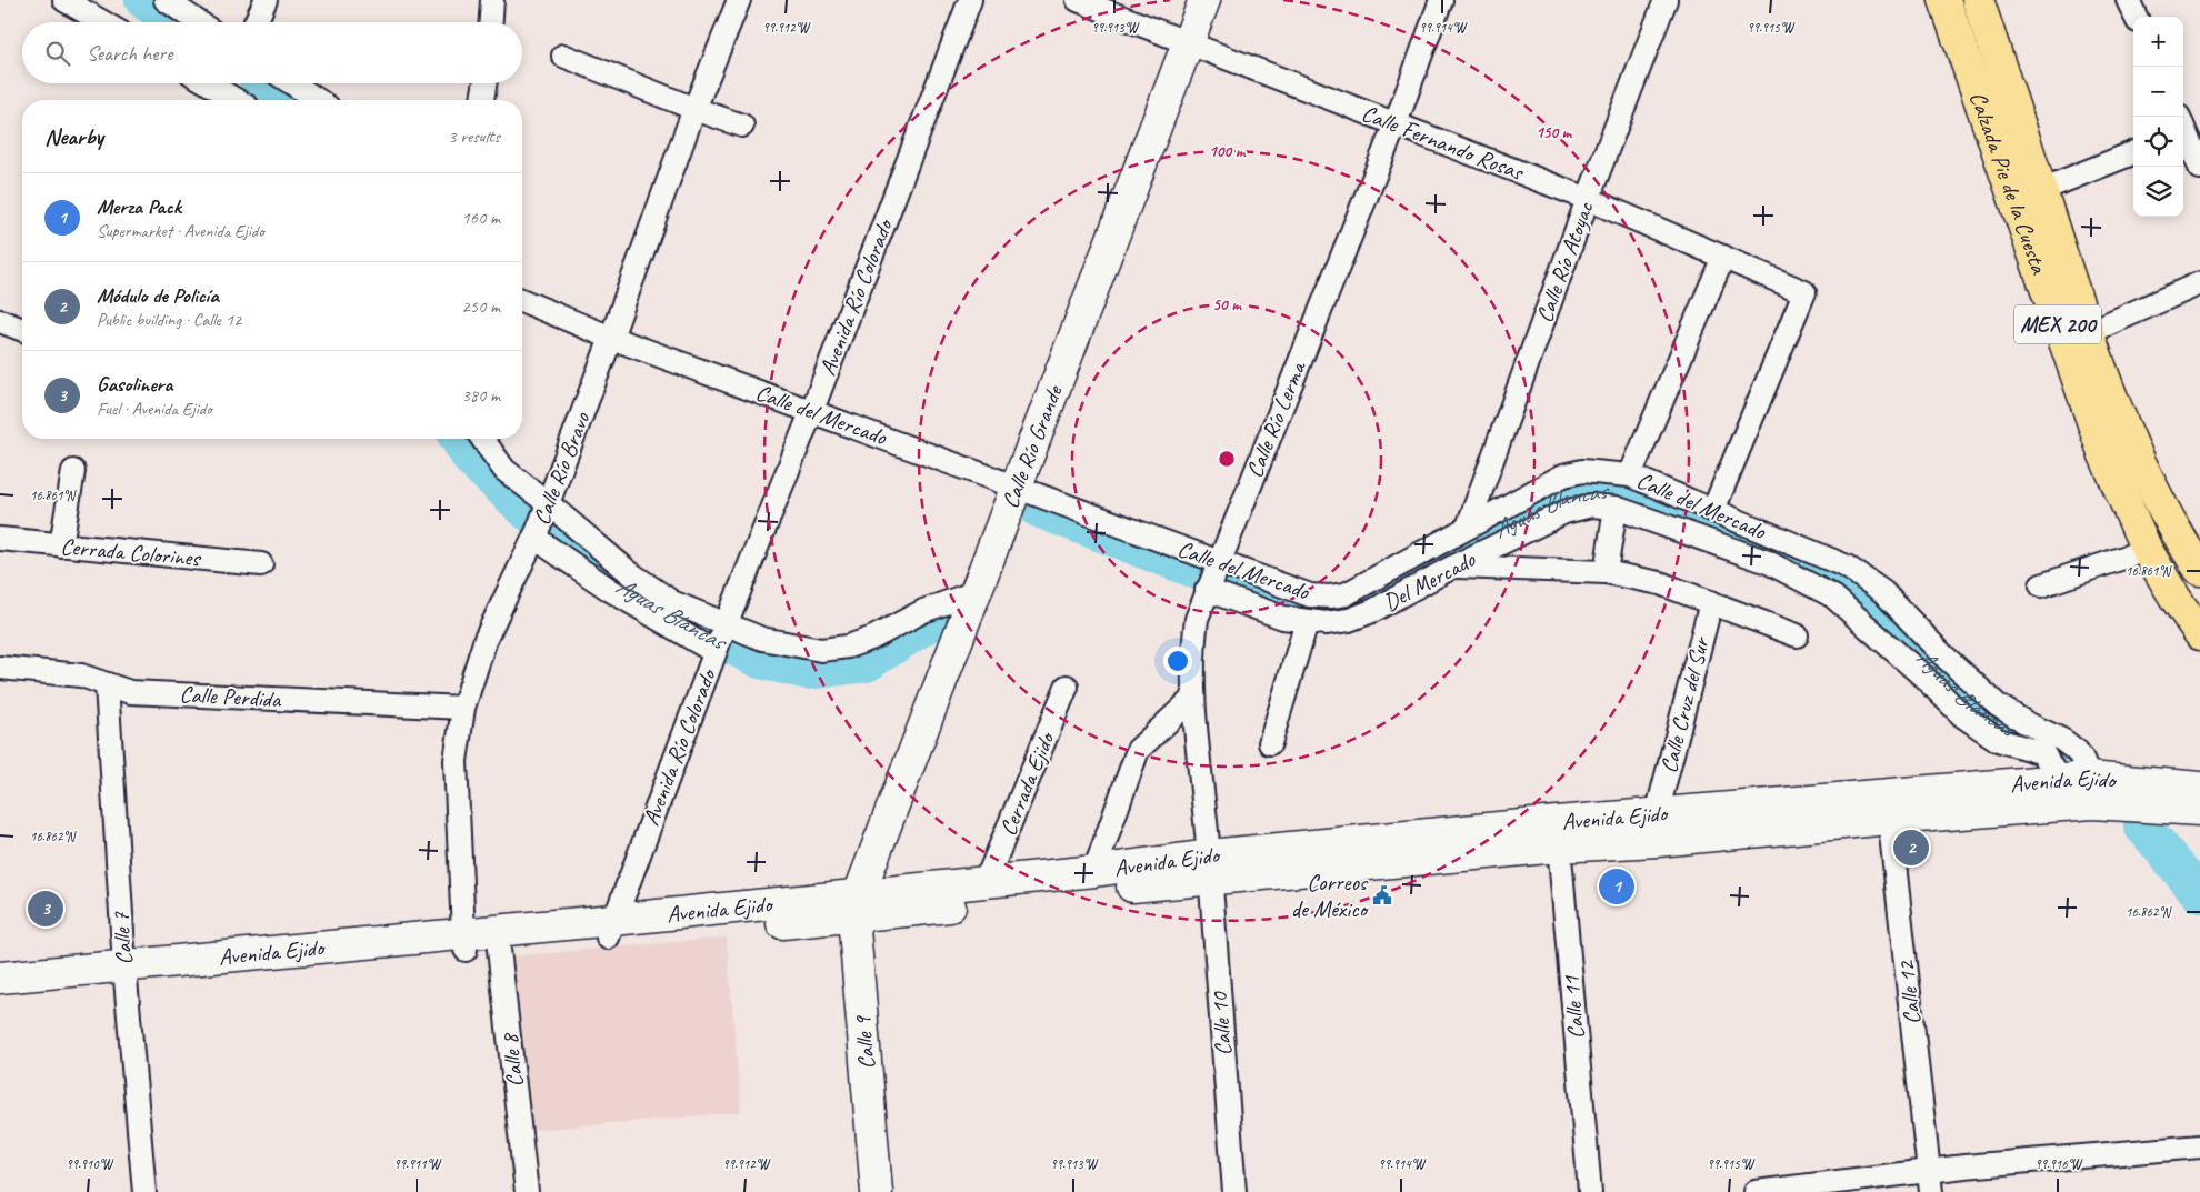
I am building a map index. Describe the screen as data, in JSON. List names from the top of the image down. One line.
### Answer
{"streets":{"main road":["Calzada Pie de la Cuesta","MEX 200","Calle Río Grande","Avenida Ejido","Calle 9"],"street":["Calle Fernando Rosas","Calle Río Atoyac","Avenida Río Colorado","Calle del Mercado","Calle Río Lerma","Calle Río Bravo","Cerrada Colorines","Del Mercado","Calle Perdida","Calle Cruz del Sur","Cerrada Ejido","Calle 7","Calle 12","Calle 11","Calle 10","Calle 8"]},"crossings":[["Calle Fernando Rosas","Calle Río Atoyac"],["Calle Fernando Rosas","Calle del Mercado"],["Calle Fernando Rosas","Calle Río Lerma"],["Calle Fernando Rosas","Calle Río Grande"],["Calle Río Atoyac","Calle del Mercado"],["Avenida Río Colorado","Calle del Mercado"],["Avenida Río Colorado","Avenida Ejido"],["Calle del Mercado","Calle Río Lerma"],["Calle del Mercado","Calle Río Grande"],["Calle del Mercado","Calle Río Bravo"],["Calle del Mercado","Del Mercado"],["Calle del Mercado","Avenida Ejido"],["Calle Río Lerma","Del Mercado"],["Calle Río Lerma","Avenida Ejido"],["Calle Río Lerma","Calle 10"],["Calle Río Grande","Avenida Ejido"],["Calle Río Grande","Calle 9"],["Calle Río Bravo","Calle Perdida"],["Calle Río Bravo","Avenida Ejido"],["Del Mercado","Avenida Ejido"],["Calle Perdida","Calle 7"],["Calle Cruz del Sur","Avenida Ejido"],["Avenida Ejido","Cerrada Ejido"],["Avenida Ejido","Calle 7"],["Avenida Ejido","Calle 12"],["Avenida Ejido","Calle 11"],["Avenida Ejido","Calle 10"],["Avenida Ejido","Calle 9"],["Avenida Ejido","Calle 8"]],"water":["Aguas Blancas"],"places":{"public building":["Correos de México"]},"page":{"map_buttons":["+","−"],"search":"Search here","heading":["Nearby","3 results"],"list":[{"mark":"1","name":"Merza Pack","note":"Supermarket · Avenida Ejido","value":"160 m"},{"mark":"2","name":"Módulo de Policía","note":"Public building · Calle 12","value":"250 m"},{"mark":"3","name":"Gasolinera","note":"Fuel · Avenida Ejido","value":"380 m"}],"pins":["2","1","3"]},"coordinates":["99.912°W","99.913°W","99.914°W","99.915°W","16.861°N","16.862°N","99.910°W","99.911°W","99.916°W"],"rings":["150 m","100 m","50 m"]}
